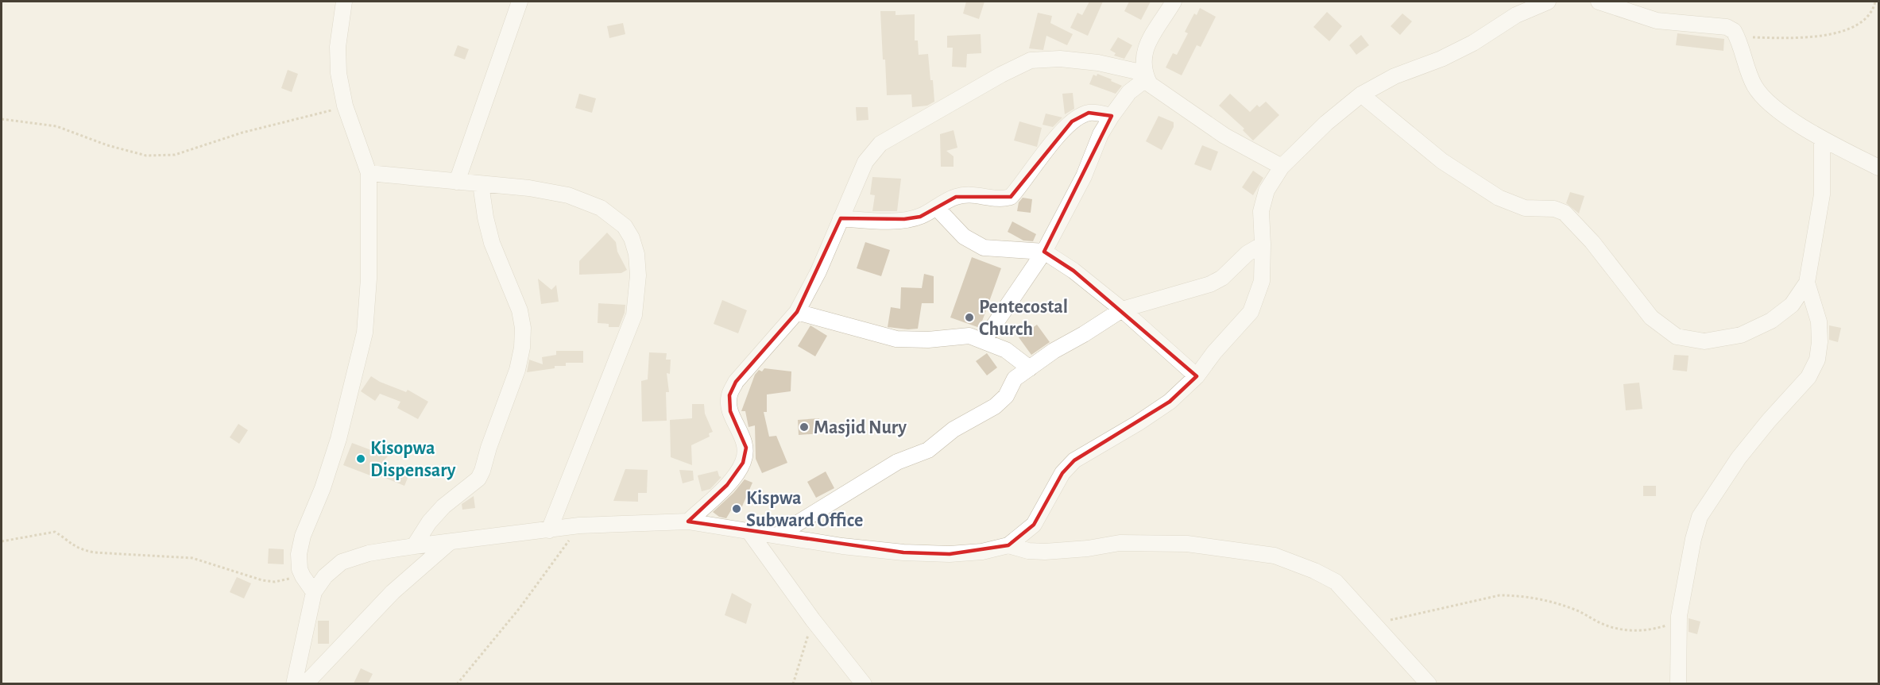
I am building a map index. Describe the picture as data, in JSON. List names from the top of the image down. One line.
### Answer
{"places":["Pentecostal Church","Masjid Nury","Kisopwa Dispensary","Kispwa Subward Office"]}
